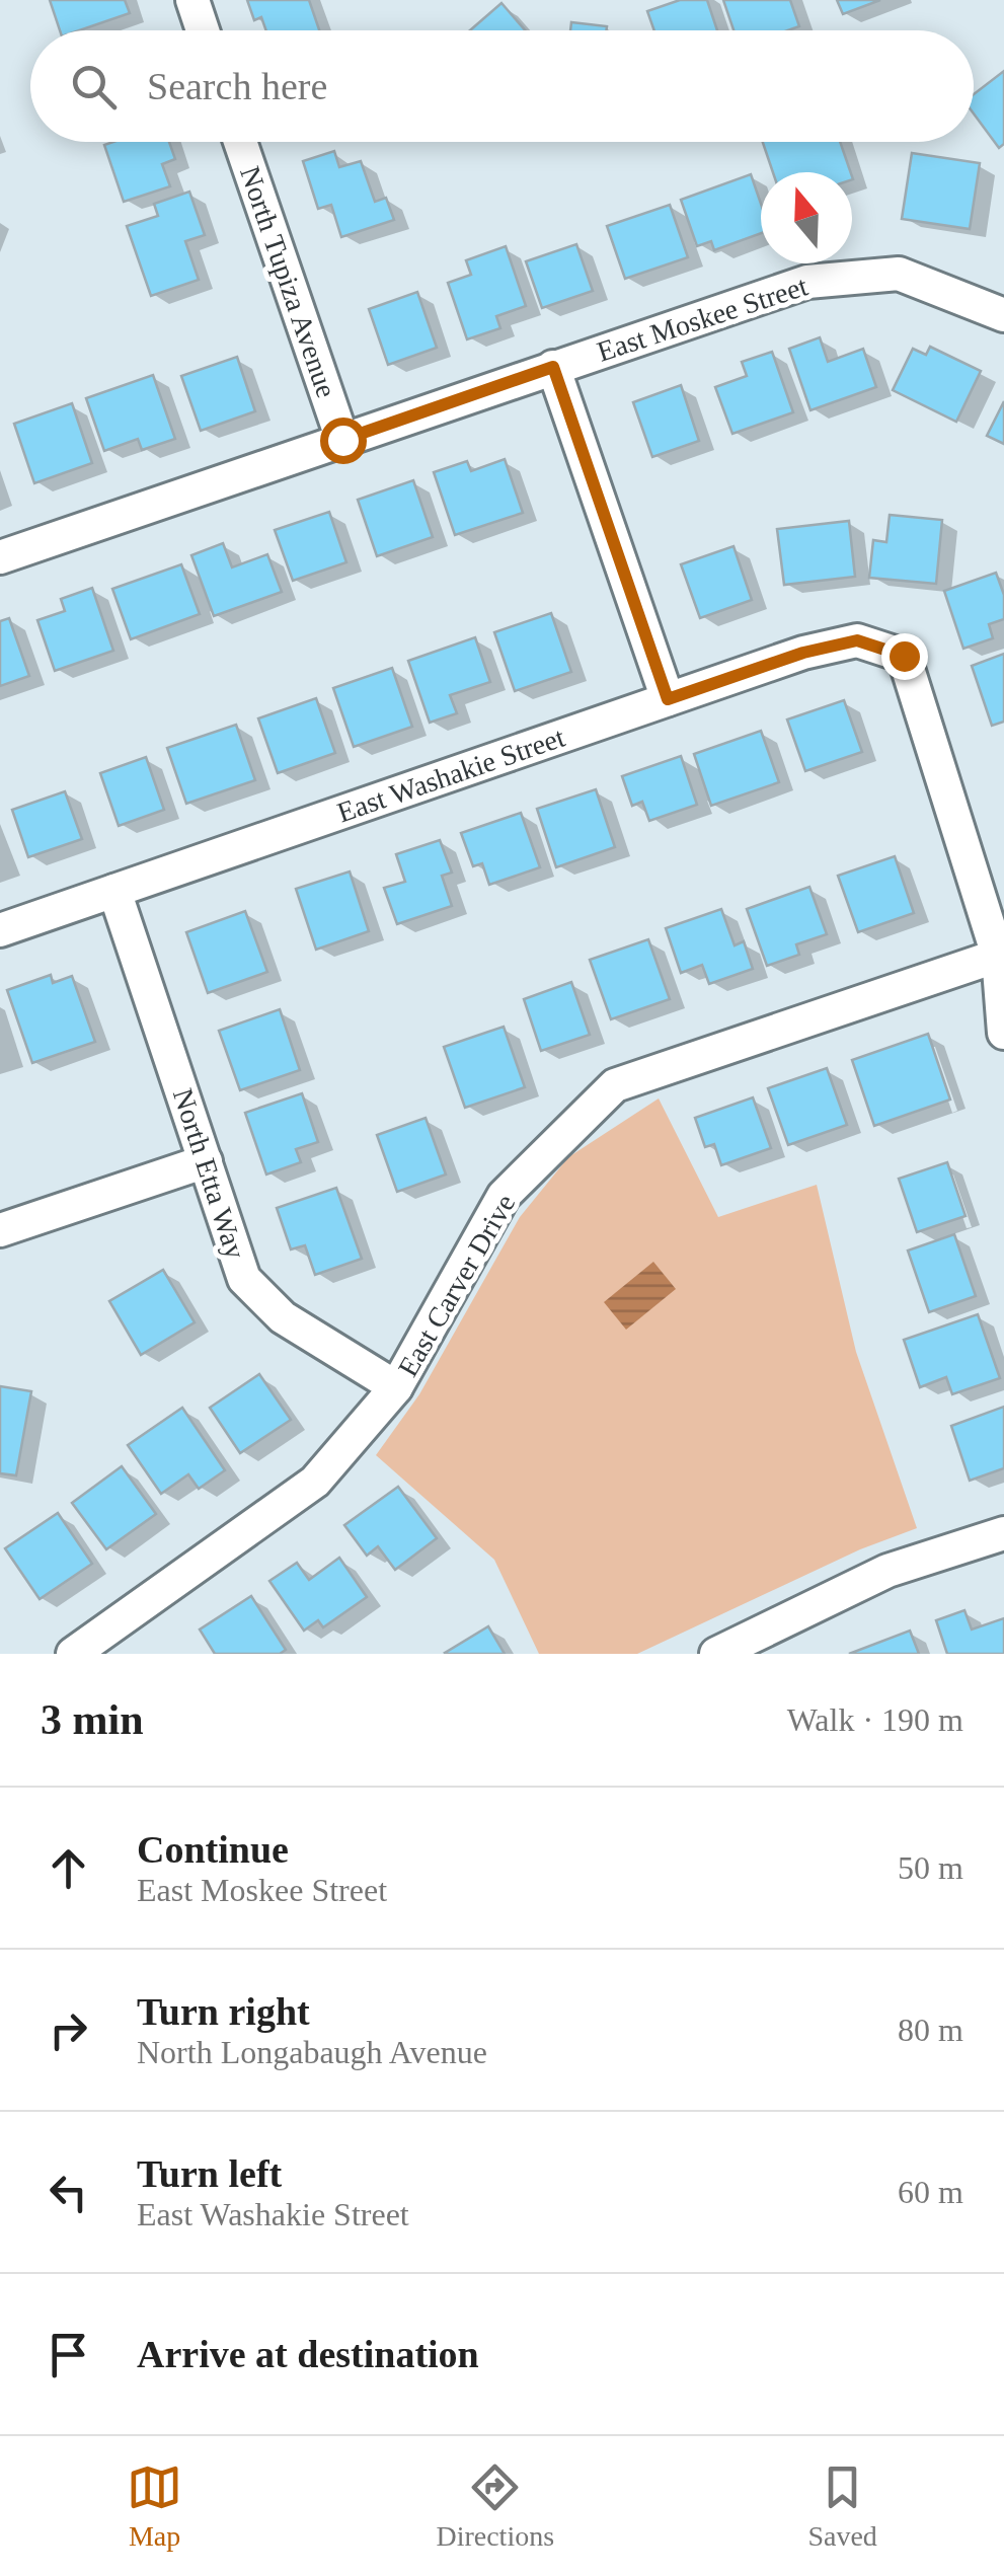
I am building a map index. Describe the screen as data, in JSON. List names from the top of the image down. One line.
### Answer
{"streets":{"street":["North Tupiza Avenue","East Moskee Street","East Washakie Street","North Etta Way","East Carver Drive"]},"crossings":[["North Tupiza Avenue","East Moskee Street"],["East Washakie Street","North Etta Way"],["East Washakie Street","East Carver Drive"],["North Etta Way","East Carver Drive"]],"north":"top","page":{"search":"Search here","heading":["3 min","Walk · 190 m"],"list":[["Continue","East Moskee Street","50 m"],["Turn right","North Longabaugh Avenue","80 m"],["Turn left","East Washakie Street","60 m"],"Arrive at destination"],"nav":["Map","Directions","Saved"]}}
